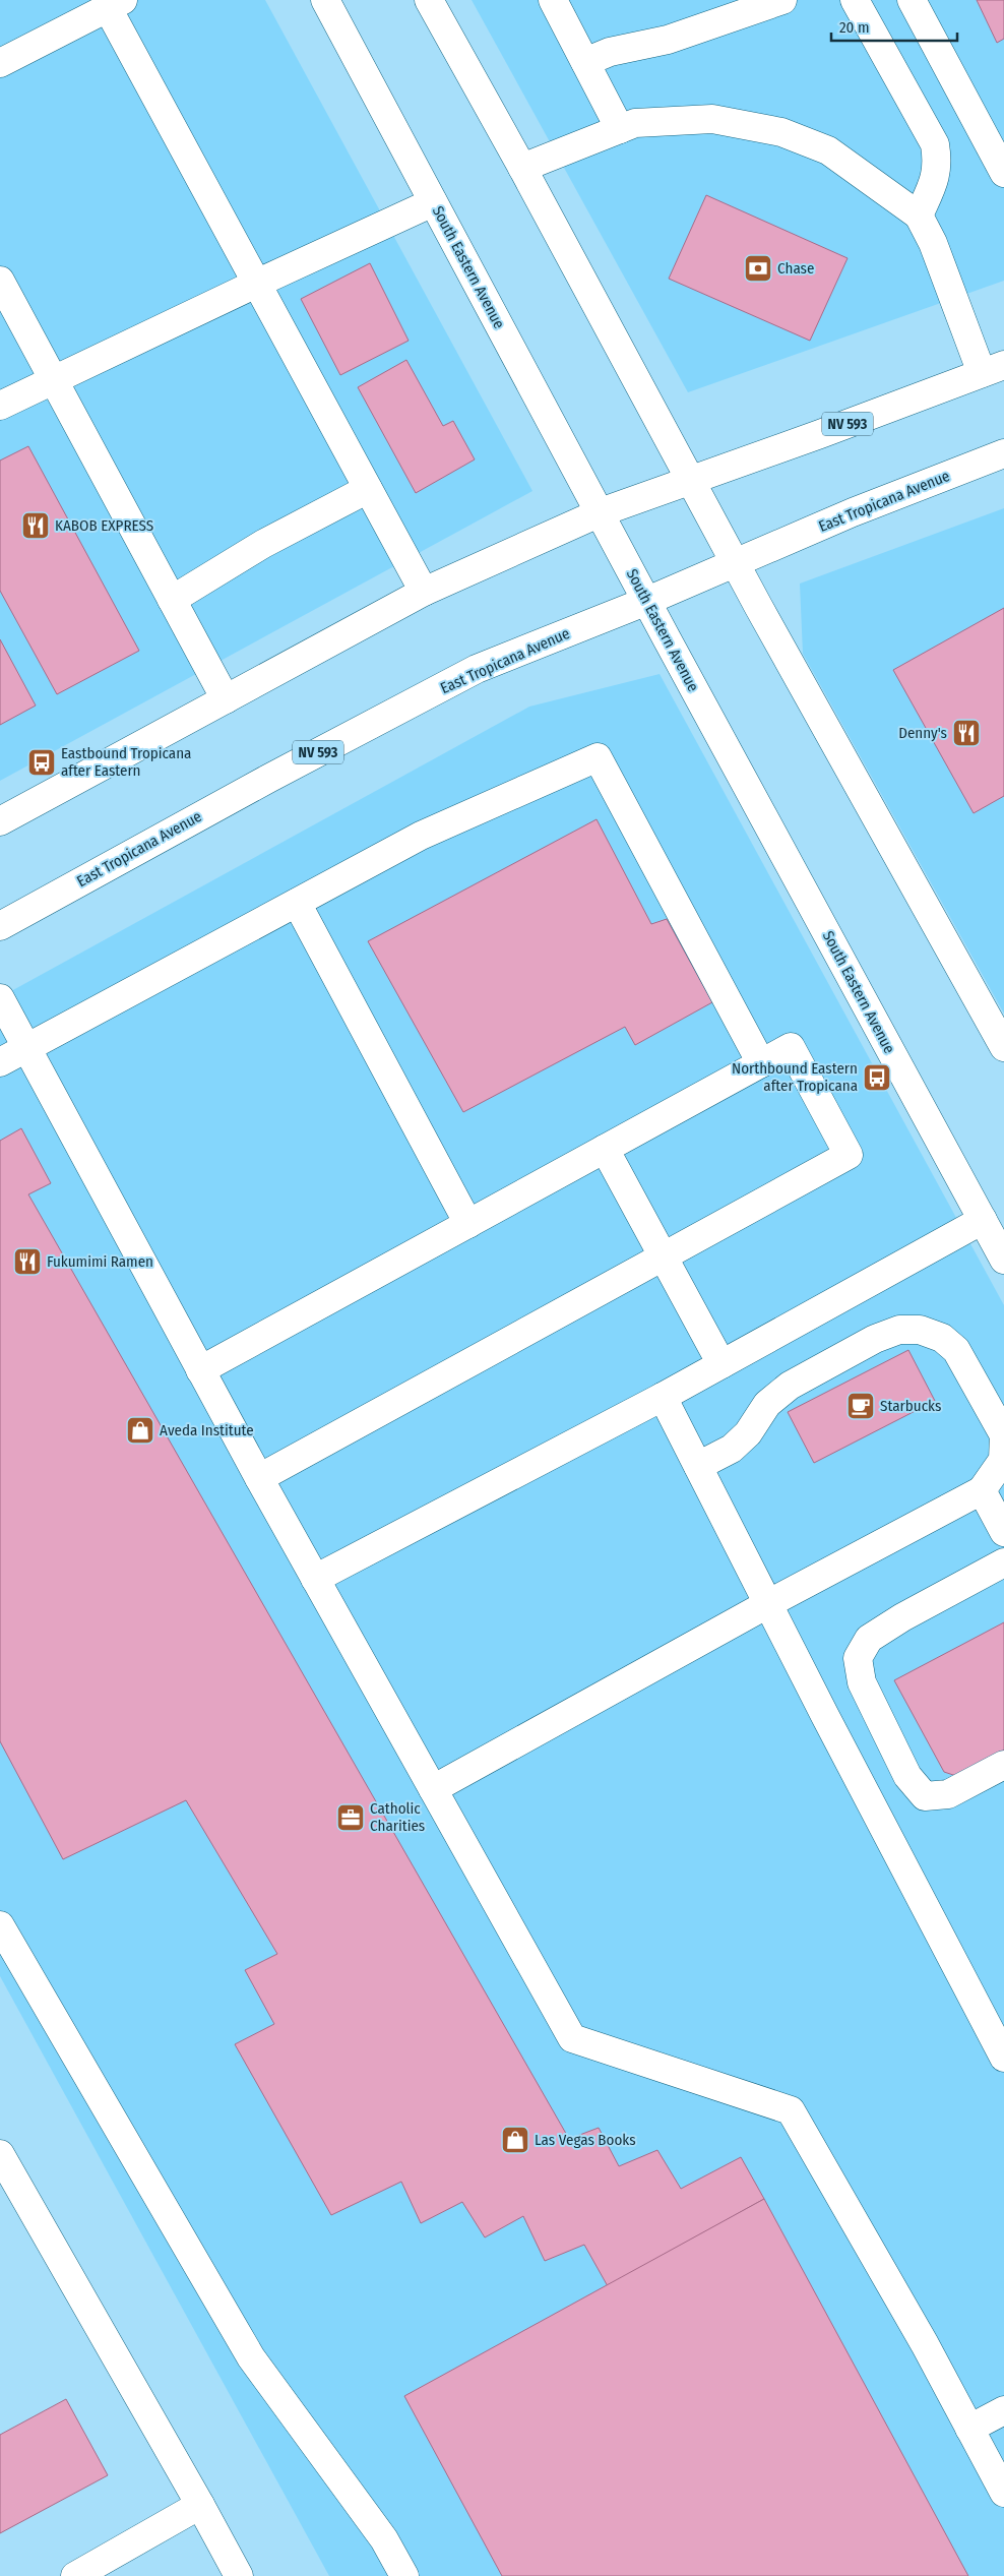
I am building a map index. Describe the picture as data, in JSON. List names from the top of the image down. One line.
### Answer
{"streets":{"main road":["South Eastern Avenue","NV 593","East Tropicana Avenue"]},"crossings":[["South Eastern Avenue","NV 593"],["South Eastern Avenue","East Tropicana Avenue"]],"places":{"bank":["Chase"],"restaurant":["KABOB EXPRESS","Denny's","Fukumimi Ramen"],"bus stop":["Eastbound Tropicana after Eastern","Northbound Eastern after Tropicana"],"cafe":["Starbucks"],"shop":["Aveda Institute","Las Vegas Books"],"office":["Catholic Charities"]},"scale_bar":"20 m"}
